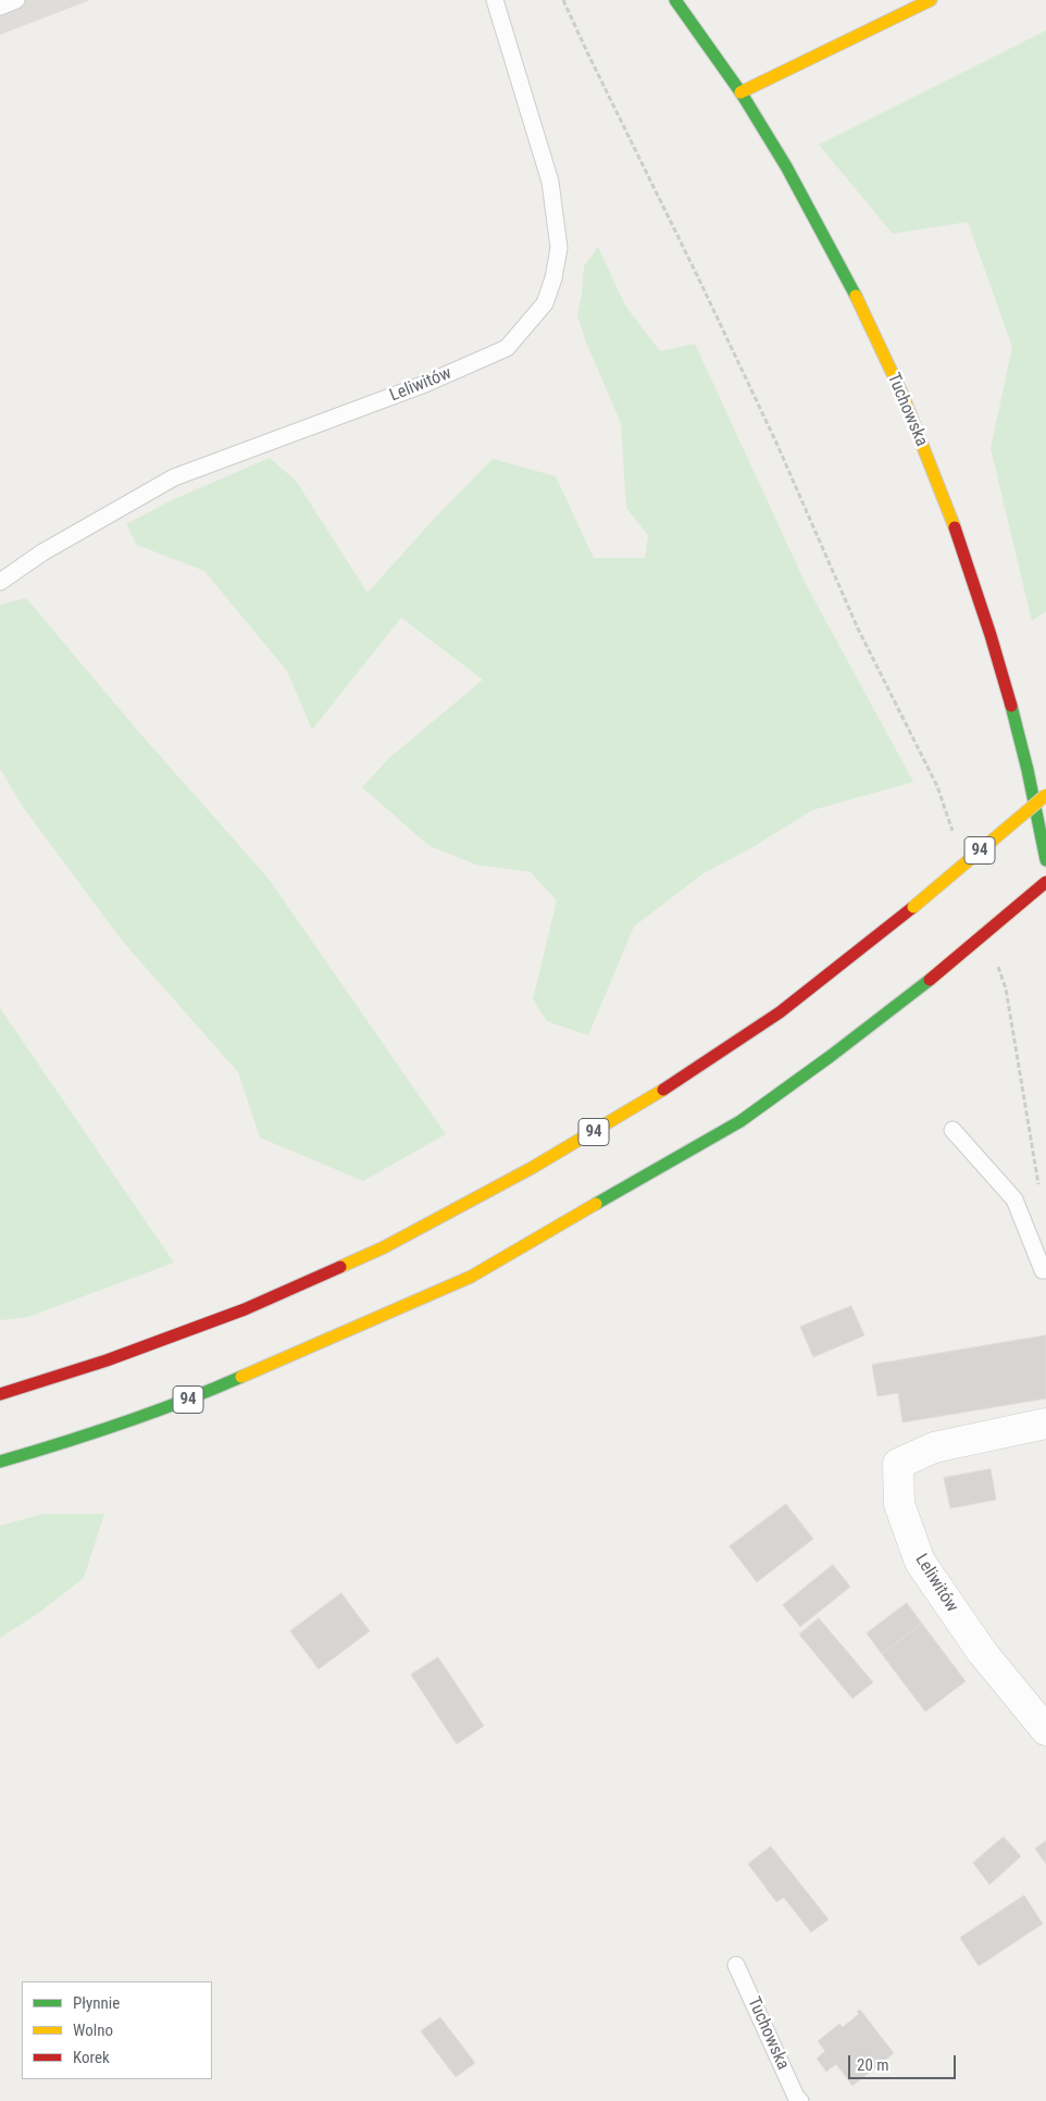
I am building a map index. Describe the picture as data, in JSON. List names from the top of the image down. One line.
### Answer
{"streets":{"main road":["Tuchowska","94"],"street":["Leliwitów"]},"legend":["Płynnie","Wolno","Korek"],"scale_bar":"20 m"}
